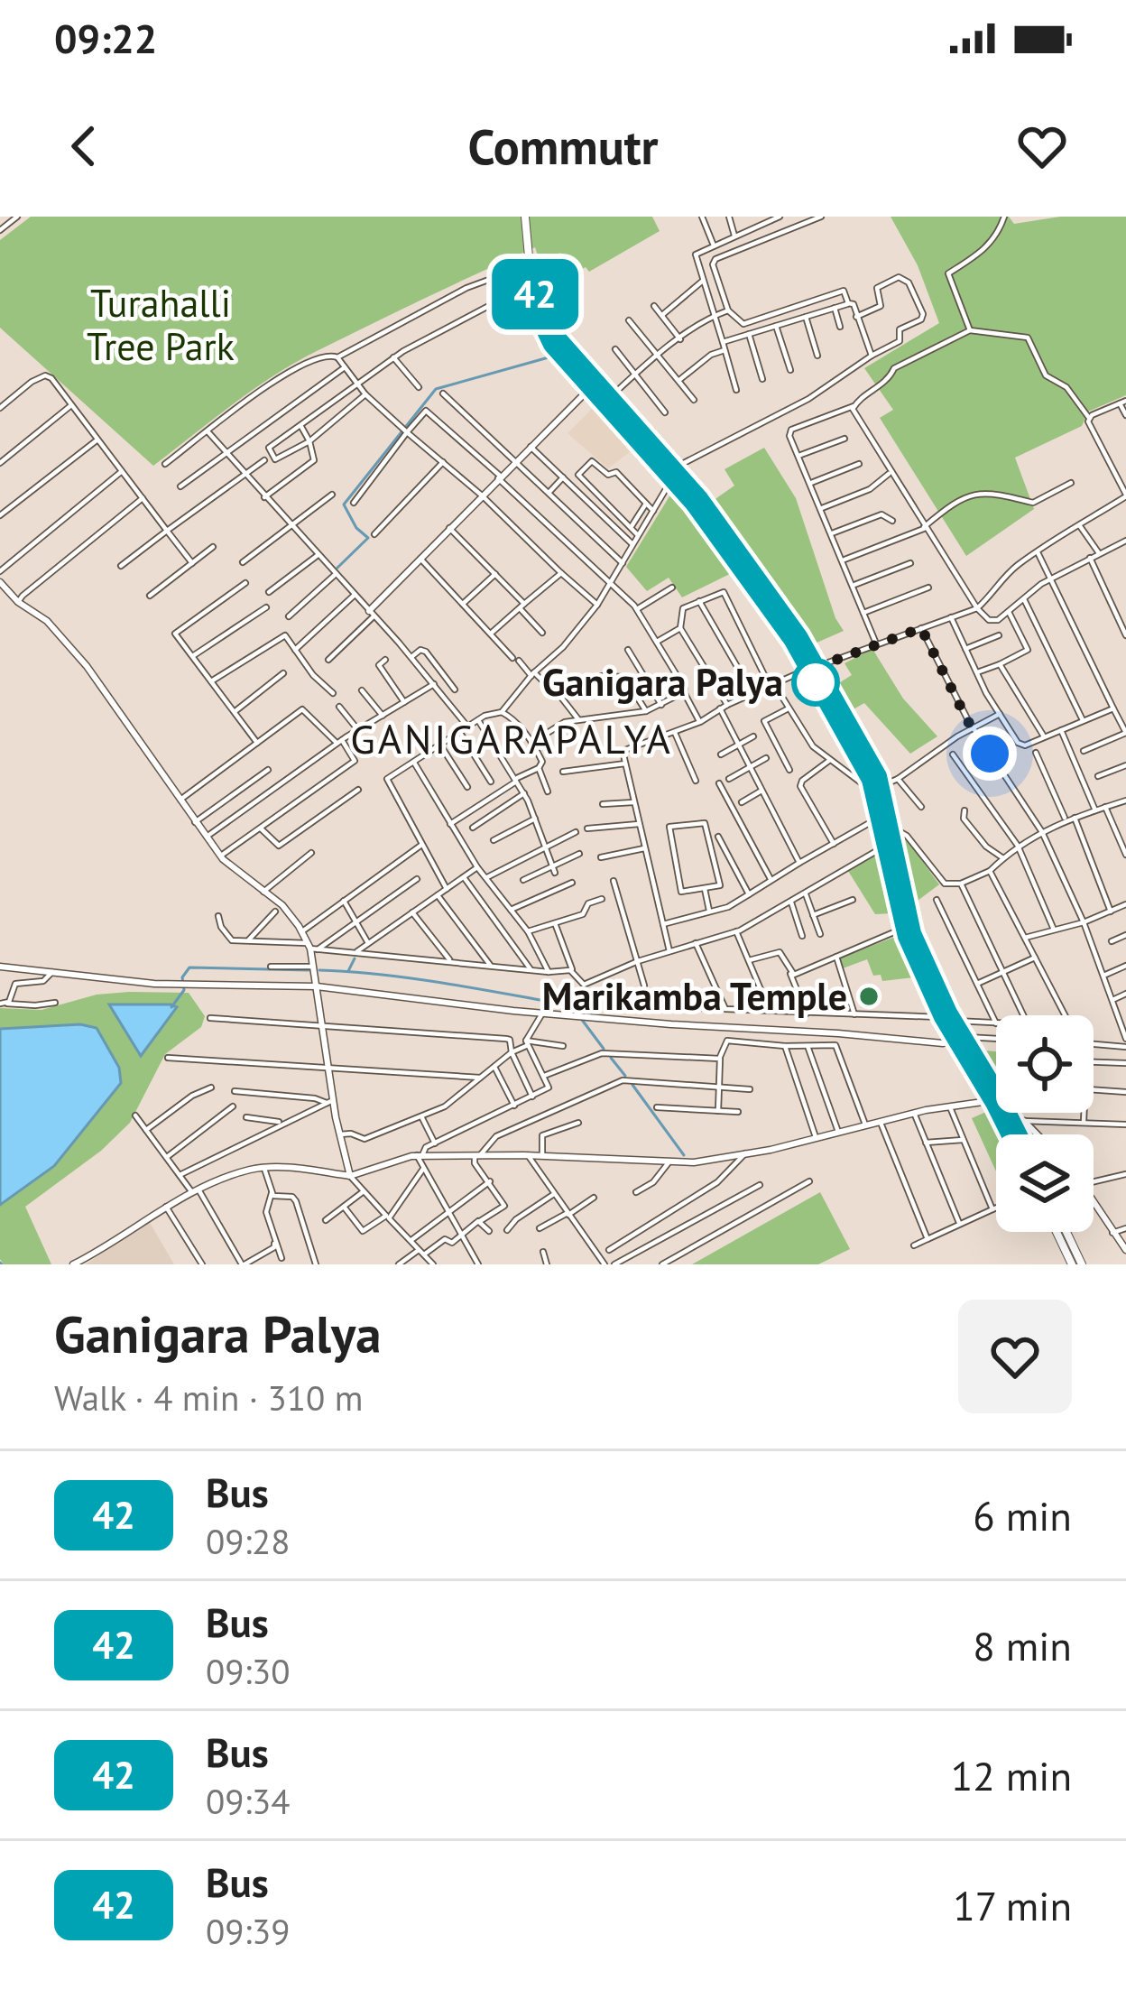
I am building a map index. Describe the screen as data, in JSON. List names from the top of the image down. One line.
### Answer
{"districts":["GANIGARAPALYA"],"parks":["Turahalli Tree Park"],"places":["Ganigara Palya","Marikamba Temple"],"lines":["bus line 42"],"page":{"status":"09:22","header":"Commutr","on_map":"42","heading":["Ganigara Palya","Walk · 4 min · 310 m"],"list":[{"mark":"42","name":"Bus","note":"09:28","value":"6 min"},{"mark":"42","name":"Bus","note":"09:30","value":"8 min"},{"mark":"42","name":"Bus","note":"09:34","value":"12 min"},{"mark":"42","name":"Bus","note":"09:39","value":"17 min"}]}}
